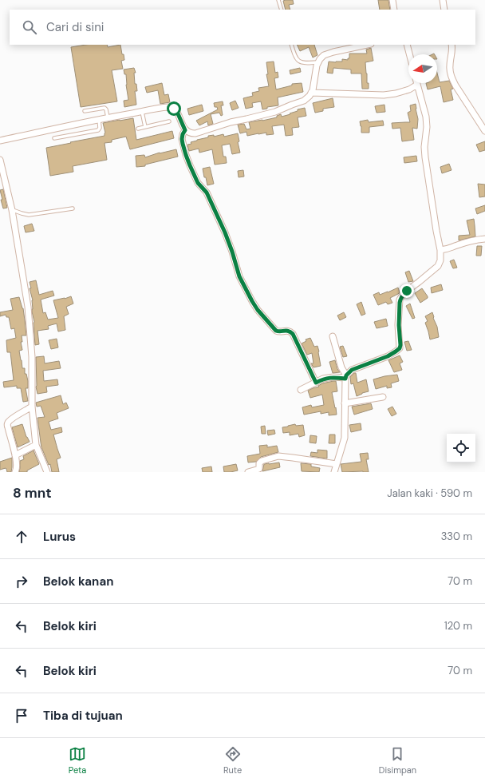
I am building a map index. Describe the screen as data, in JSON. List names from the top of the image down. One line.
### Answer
{"north":"left","page":{"search":"Cari di sini","heading":["8 mnt","Jalan kaki · 590 m"],"list":[["Lurus","330 m"],["Belok kanan","70 m"],["Belok kiri","120 m"],["Belok kiri","70 m"],"Tiba di tujuan"],"nav":["Peta","Rute","Disimpan"]}}
